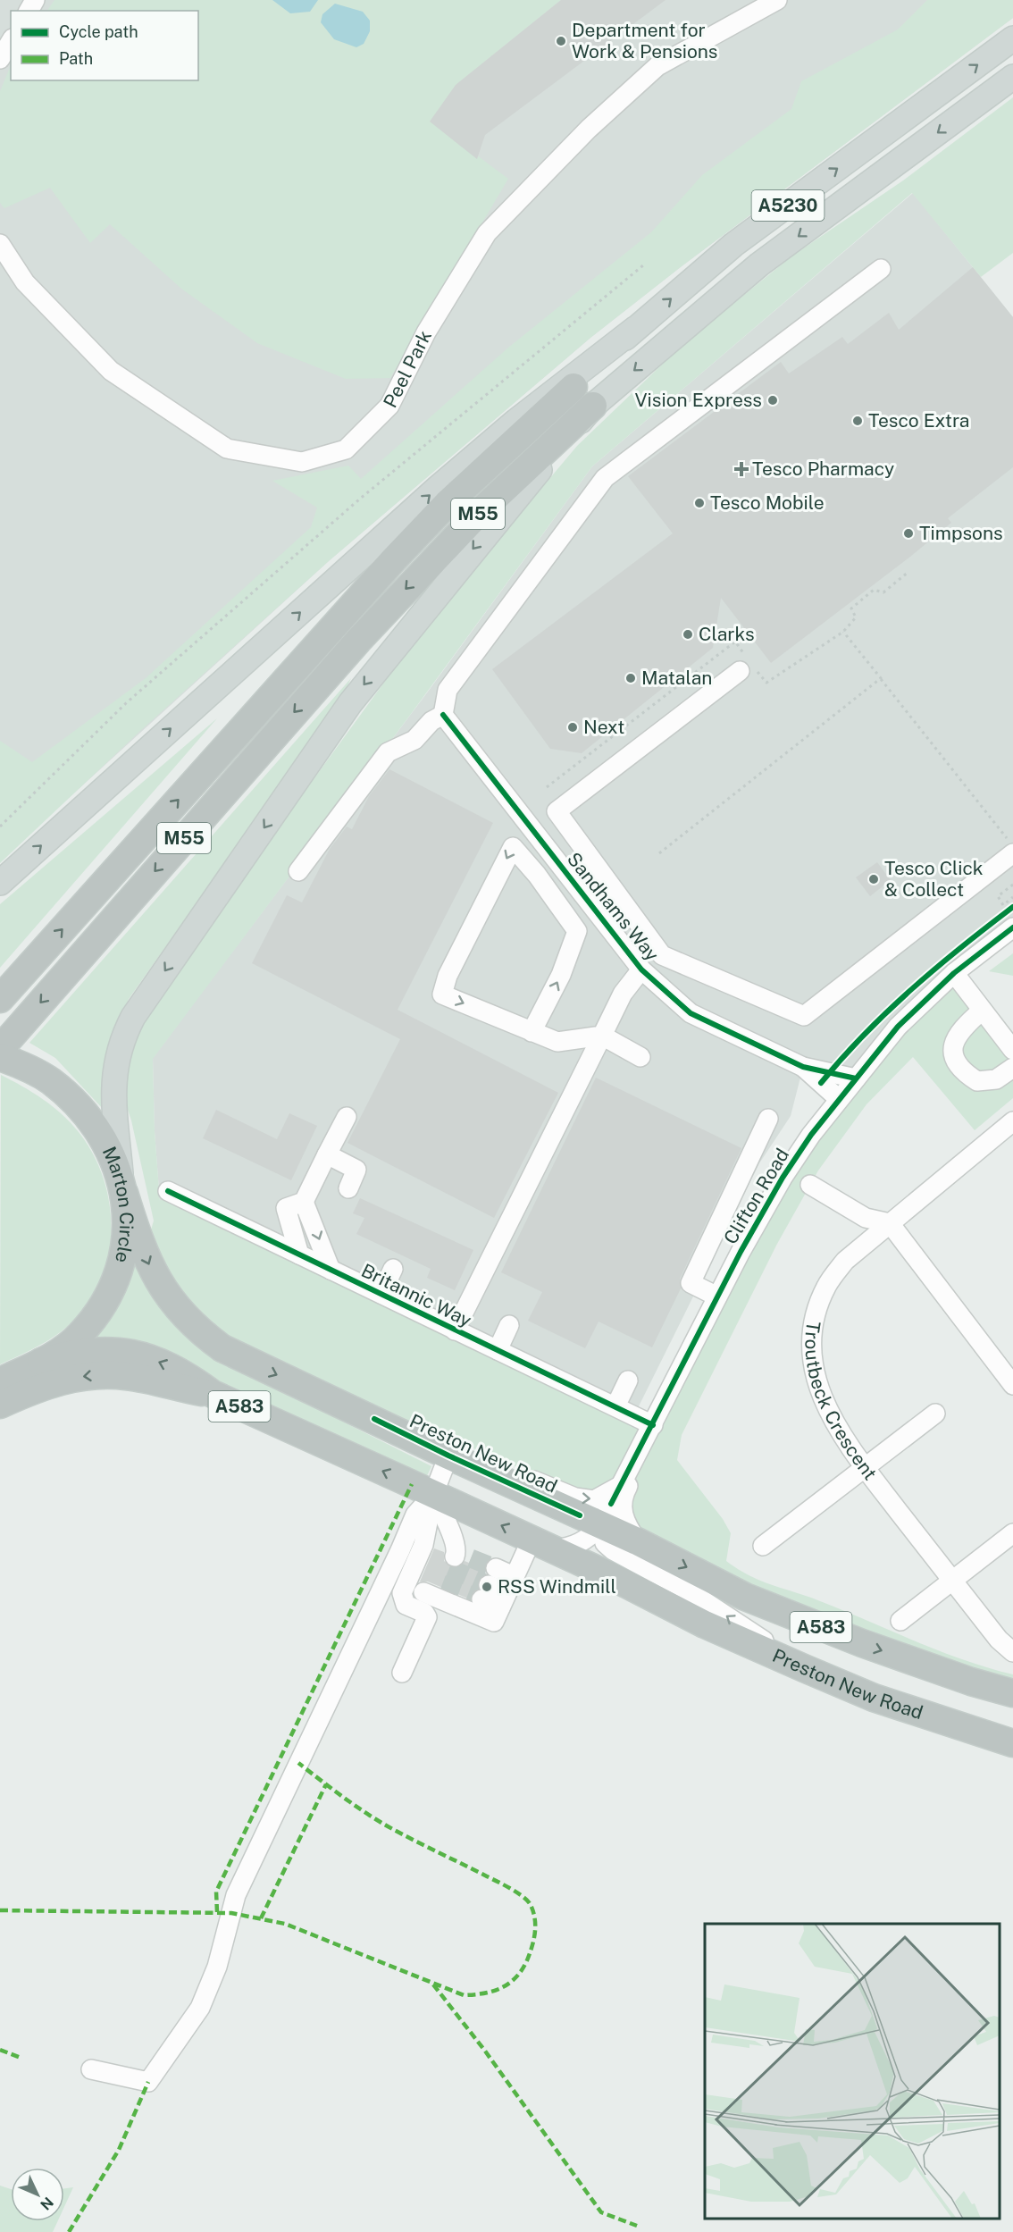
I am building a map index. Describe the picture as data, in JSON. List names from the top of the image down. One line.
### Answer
{"streets":{"highway":["M55","Marton Circle","A583","Preston New Road"],"main road":["A5230"],"street":["Peel Park","Sandhams Way","Clifton Road","Britannic Way","Troutbeck Crescent"]},"crossings":[["A5230","M55"],["Sandhams Way","Clifton Road"],["Clifton Road","Britannic Way"],["Clifton Road","A583"],["Clifton Road","Preston New Road"],["Marton Circle","Preston New Road"],["A583","Preston New Road"]],"places":{"other":["Department for Work & Pensions","Vision Express","Tesco Extra","Tesco Mobile","Timpsons","Clarks","Matalan","Next","Tesco Click & Collect","RSS Windmill"],"health":["Tesco Pharmacy"]},"legend":["Cycle path","Path"],"north":"bottom right"}
